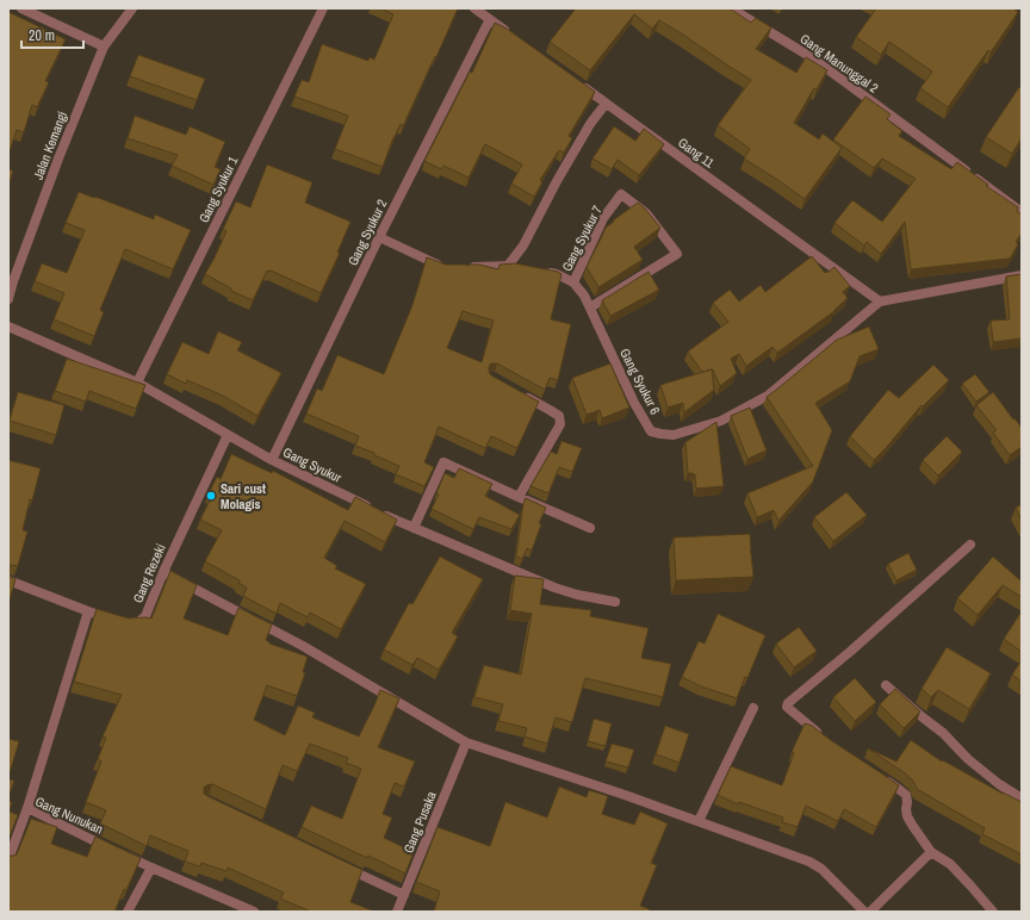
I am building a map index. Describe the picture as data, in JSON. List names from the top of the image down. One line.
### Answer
{"streets":{"street":["Gang Manunggal 2","Jalan Kemangi","Gang 11","Gang Syukur 1","Gang Syukur 2","Gang Syukur 7","Gang Syukur 6","Gang Syukur","Gang Rezeki","Gang Nunukan","Gang Pusaka"]},"crossings":[["Gang 11","Gang Syukur 6"],["Gang Syukur 1","Gang Syukur"],["Gang Syukur 2","Gang Syukur"],["Gang Syukur 7","Gang Syukur 6"],["Gang Syukur","Gang Rezeki"]],"places":["Sari cust Molagis"],"scale_bar":"20 m"}
